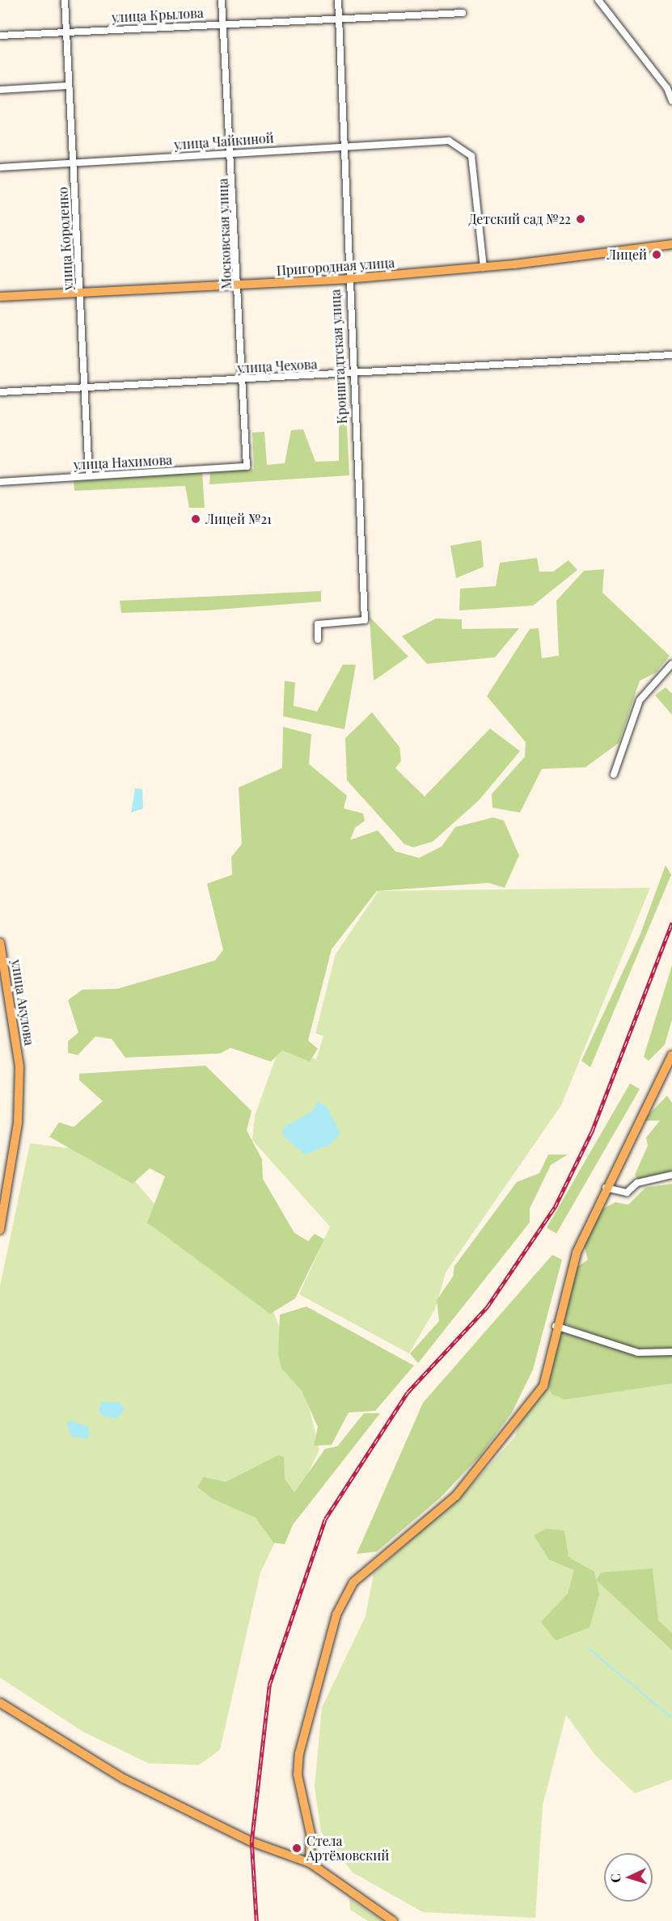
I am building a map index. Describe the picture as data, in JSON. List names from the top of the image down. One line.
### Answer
{"streets":{"main road":["Пригородная улица","улица Акулова"],"street":["улица Крылова","улица Чайкиной","Московская улица","улица Короленко","Кронштадтская улица","улица Чехова","улица Нахимова"]},"crossings":[["улица Крылова","Московская улица"],["улица Крылова","улица Короленко"],["улица Крылова","Кронштадтская улица"],["улица Чайкиной","Московская улица"],["улица Чайкиной","улица Короленко"],["улица Чайкиной","Пригородная улица"],["улица Чайкиной","Кронштадтская улица"],["Московская улица","Пригородная улица"],["Московская улица","улица Чехова"],["Московская улица","улица Нахимова"],["улица Короленко","Пригородная улица"],["улица Короленко","улица Чехова"],["улица Короленко","улица Нахимова"],["Пригородная улица","Кронштадтская улица"],["Кронштадтская улица","улица Чехова"]],"places":["Детский сад №22","Лицей","Лицей №21","Стела Артёмовский"],"north":"left"}
